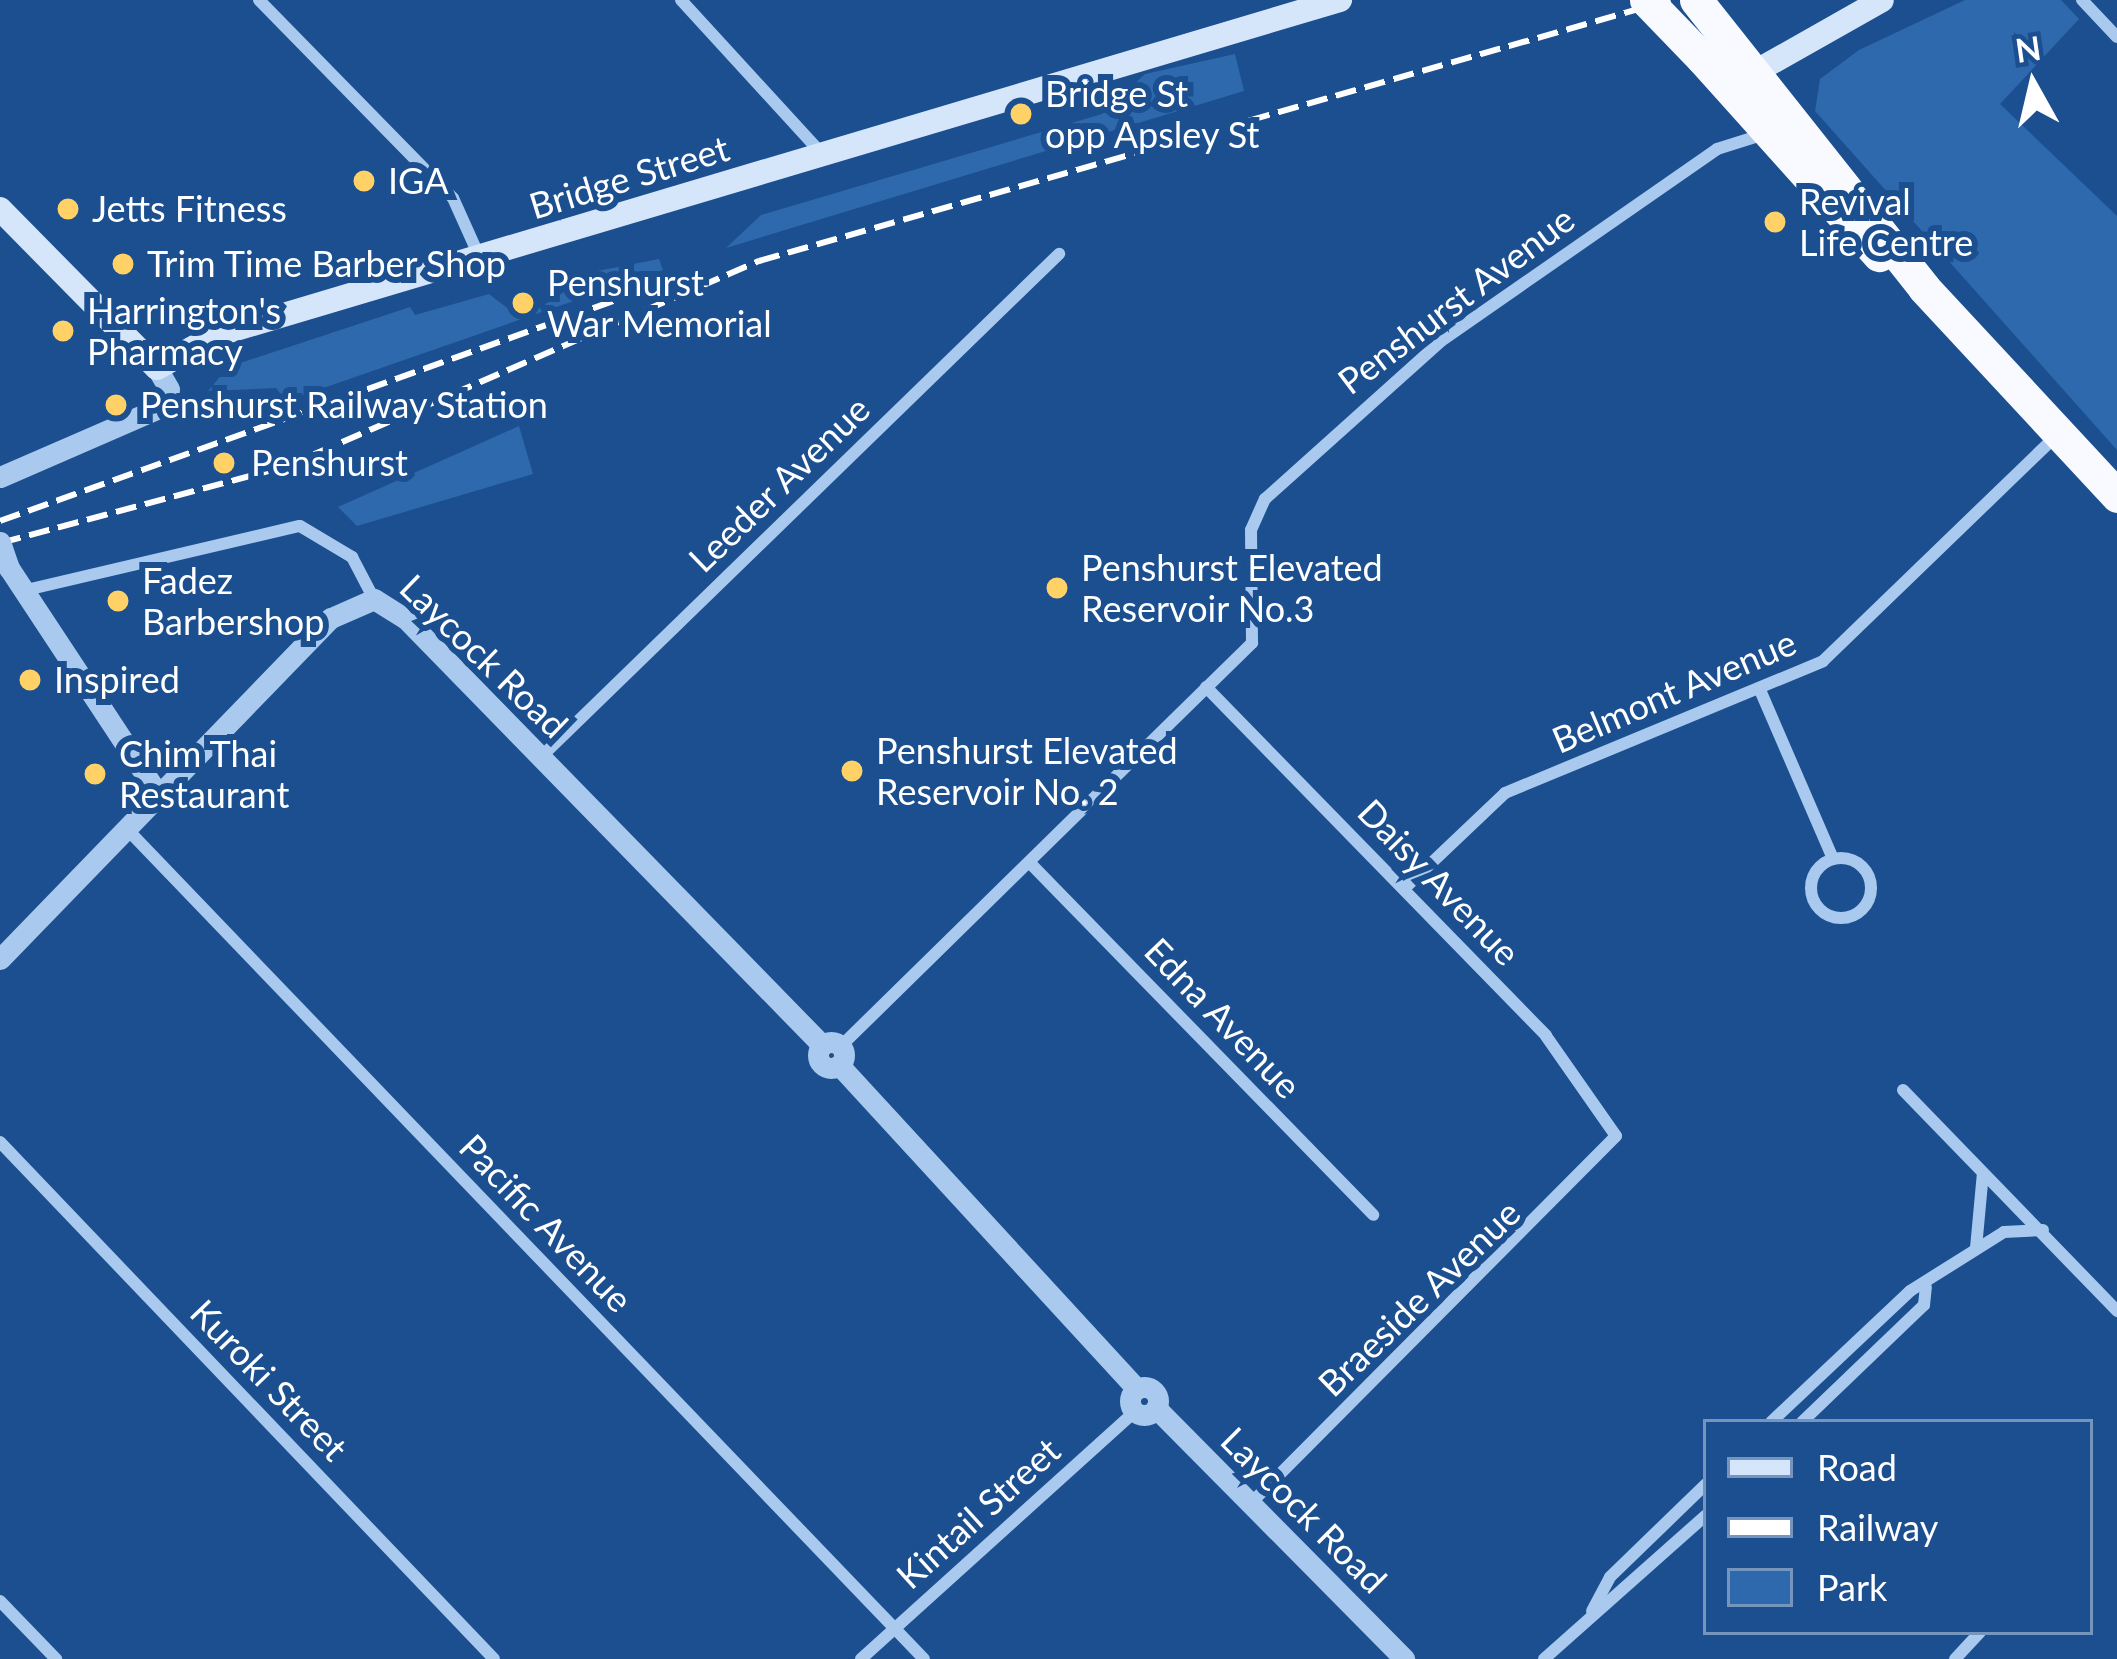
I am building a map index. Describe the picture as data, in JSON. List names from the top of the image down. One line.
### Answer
{"streets":{"main road":["Bridge Street"],"street":["Penshurst Avenue","Leeder Avenue","Laycock Road","Belmont Avenue","Daisy Avenue","Edna Avenue","Pacific Avenue","Braeside Avenue","Kuroki Street","Kintail Street"]},"crossings":[["Penshurst Avenue","Laycock Road"],["Penshurst Avenue","Daisy Avenue"],["Penshurst Avenue","Edna Avenue"],["Leeder Avenue","Laycock Road"],["Laycock Road","Braeside Avenue"],["Laycock Road","Kintail Street"],["Belmont Avenue","Daisy Avenue"],["Daisy Avenue","Braeside Avenue"],["Pacific Avenue","Kintail Street"]],"places":["Bridge St opp Apsley St","IGA","Jetts Fitness","Revival Life Centre","Trim Time Barber Shop","Penshurst War Memorial","Harrington's Pharmacy","Penshurst Railway Station","Penshurst","Penshurst Elevated Reservoir No.3","Fadez Barbershop","Inspired","Penshurst Elevated Reservoir No. 2","Chim Thai Restaurant"],"legend":["Road","Railway","Park"],"north":"top"}
